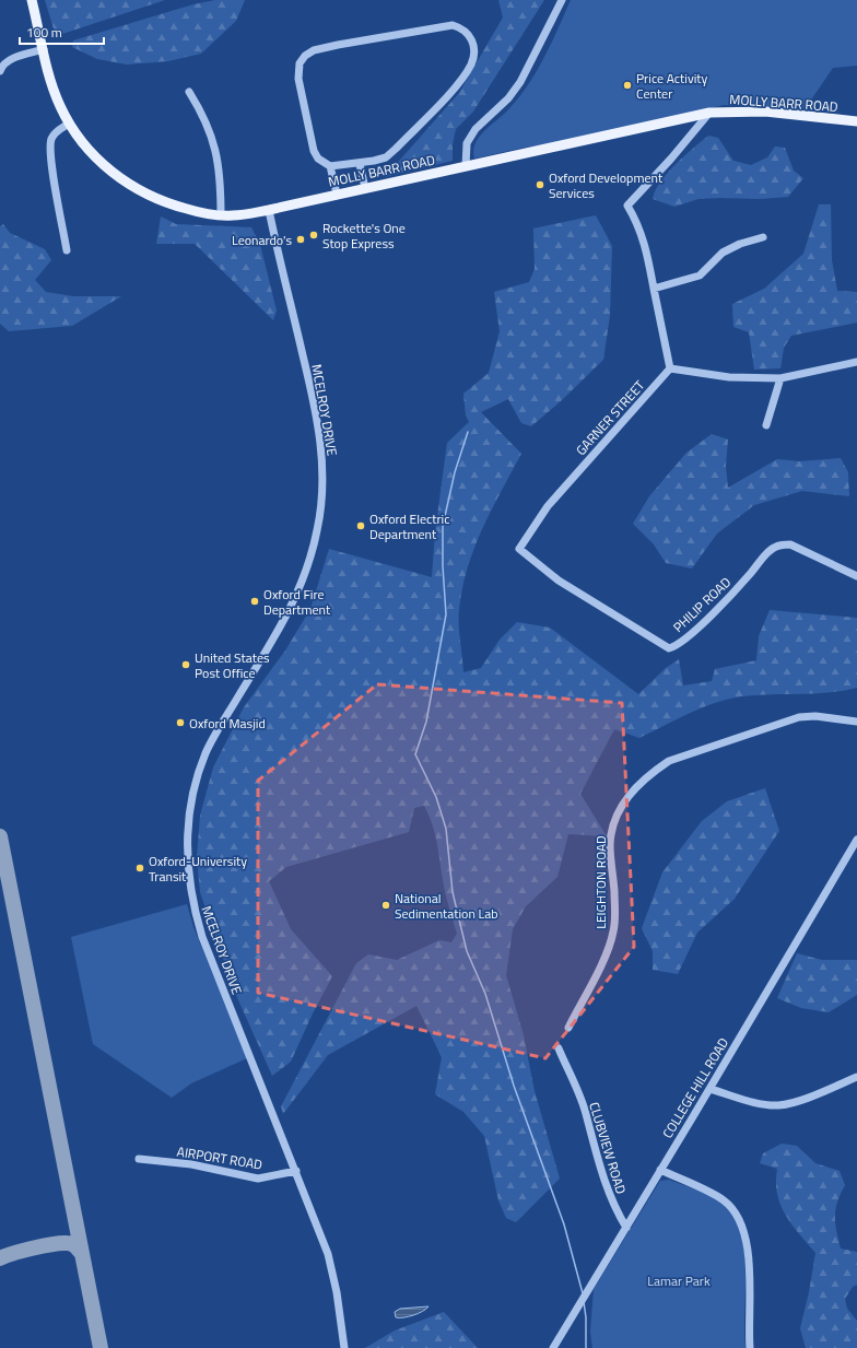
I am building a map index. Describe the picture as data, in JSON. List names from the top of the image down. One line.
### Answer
{"streets":{"main road":["MOLLY BARR ROAD"],"street":["MCELROY DRIVE","GARNER STREET","PHILIP ROAD","LEIGHTON ROAD","COLLEGE HILL ROAD","CLUBVIEW ROAD","AIRPORT ROAD"]},"crossings":[["MOLLY BARR ROAD","MCELROY DRIVE"],["MCELROY DRIVE","AIRPORT ROAD"],["GARNER STREET","PHILIP ROAD"],["COLLEGE HILL ROAD","CLUBVIEW ROAD"]],"parks":["Lamar Park"],"places":["Price Activity Center","Oxford Development Services","Rockette's One Stop Express","Leonardo's","Oxford Electric Department","Oxford Fire Department","United States Post Office","Oxford Masjid","Oxford-University Transit","National Sedimentation Lab"],"scale_bar":"100 m"}
